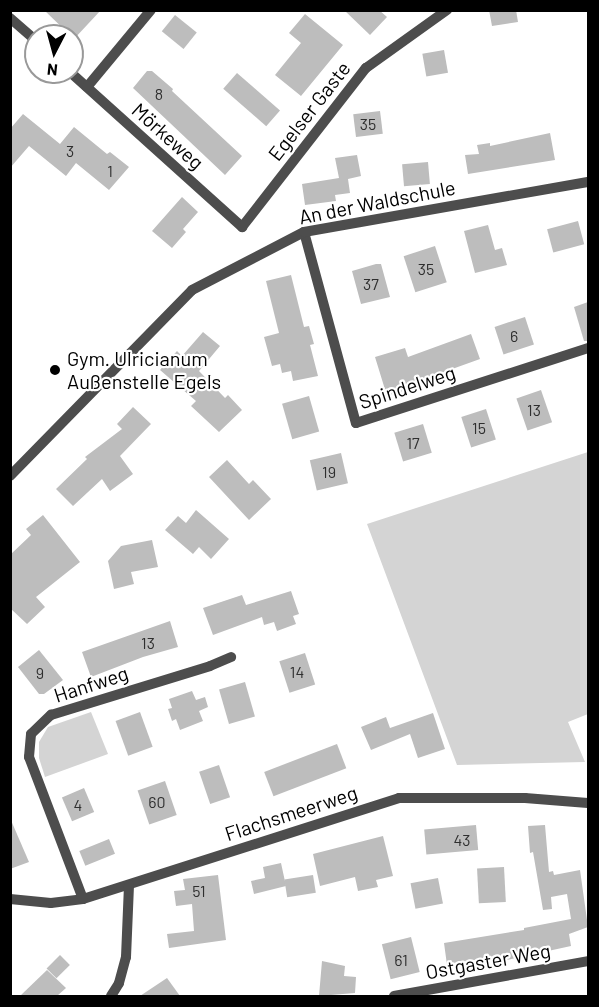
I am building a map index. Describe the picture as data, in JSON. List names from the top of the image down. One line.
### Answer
{"streets":{"street":["Egelser Gaste","Mörkeweg","An der Waldschule","Spindelweg","Hanfweg","Flachsmeerweg","Ostgaster Weg"]},"crossings":[["Egelser Gaste","Mörkeweg"],["An der Waldschule","Spindelweg"],["Hanfweg","Flachsmeerweg"]],"places":["Gym. Ulricianum Außenstelle Egels"],"house_numbers":["8","35","3","1","35","37","6","13","15","17","19","13","14","9","60","4","43","51","61"],"north":"bottom"}
